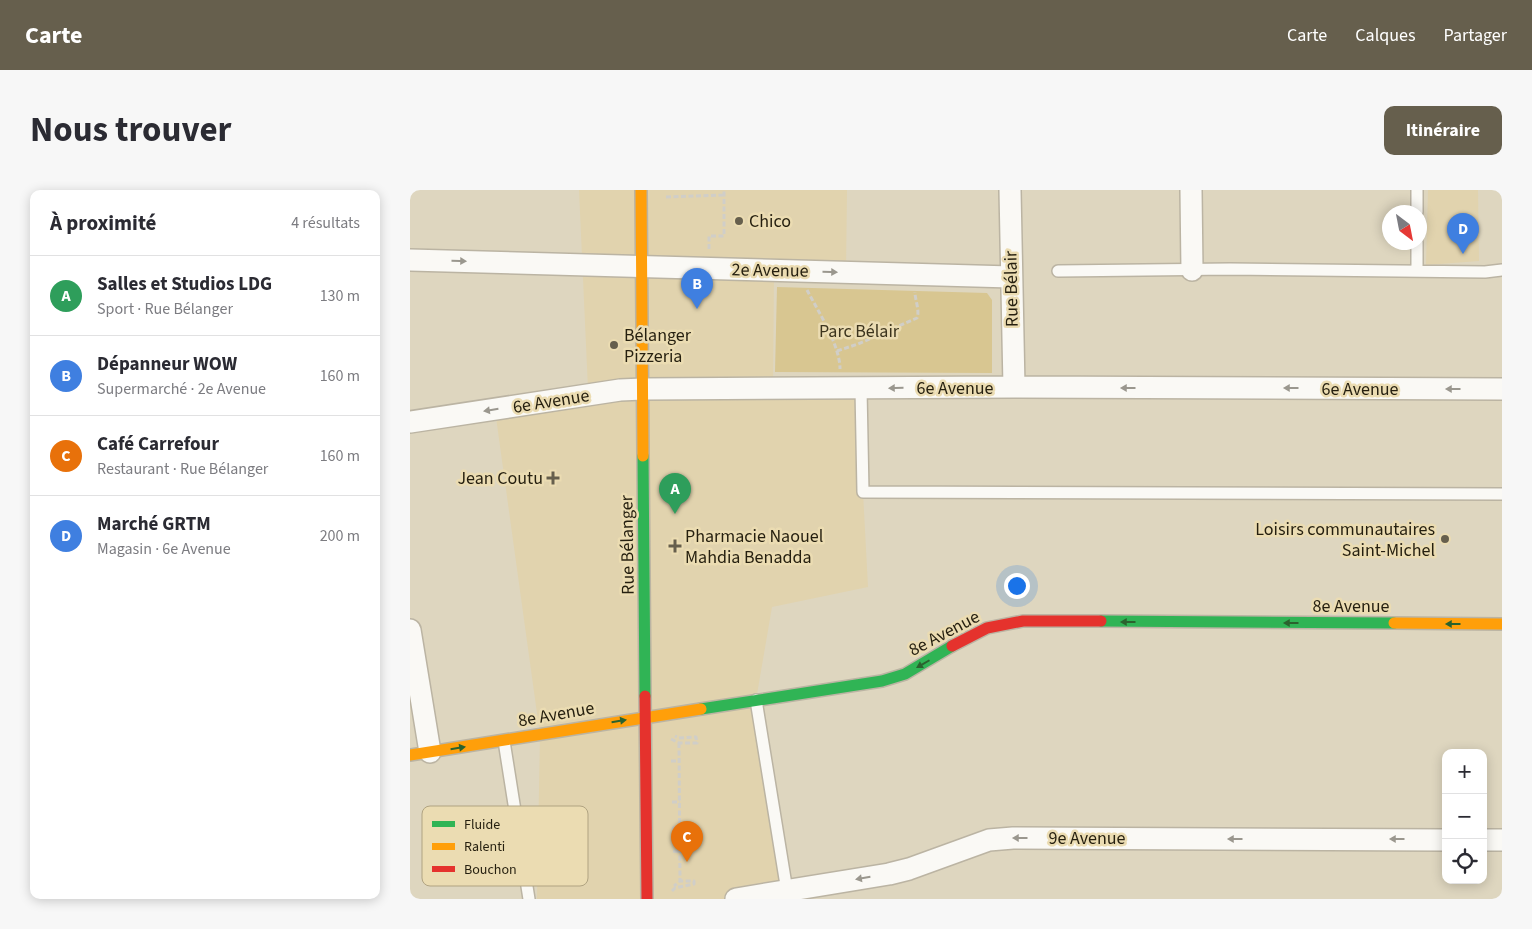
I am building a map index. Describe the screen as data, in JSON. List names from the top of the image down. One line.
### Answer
{"streets":{"street":["2e Avenue","Rue Bélair","6e Avenue","Rue Bélanger","8e Avenue","9e Avenue"]},"crossings":[["2e Avenue","Rue Bélair"],["2e Avenue","Rue Bélanger"],["Rue Bélair","6e Avenue"],["6e Avenue","Rue Bélanger"],["Rue Bélanger","8e Avenue"]],"one_way":["2e Avenue","6e Avenue","9e Avenue"],"parks":["Parc Bélair"],"places":{"other":["Chico","Bélanger Pizzeria","Loisirs communautaires Saint-Michel"],"health":["Jean Coutu","Pharmacie Naouel Mahdia Benadda"]},"legend":["Fluide","Ralenti","Bouchon"],"north":"bottom right","page":{"header":"Carte","nav":["Carte","Calques","Partager"],"title":"Nous trouver","buttons":"Itinéraire","heading":["À proximité","4 résultats"],"pins":["D","B","A","C"],"list":[{"mark":"A","name":"Salles et Studios LDG","note":"Sport · Rue Bélanger","value":"130 m"},{"mark":"B","name":"Dépanneur WOW","note":"Supermarché · 2e Avenue","value":"160 m"},{"mark":"C","name":"Café Carrefour","note":"Restaurant · Rue Bélanger","value":"160 m"},{"mark":"D","name":"Marché GRTM","note":"Magasin · 6e Avenue","value":"200 m"}],"map_buttons":["+","−"]}}
